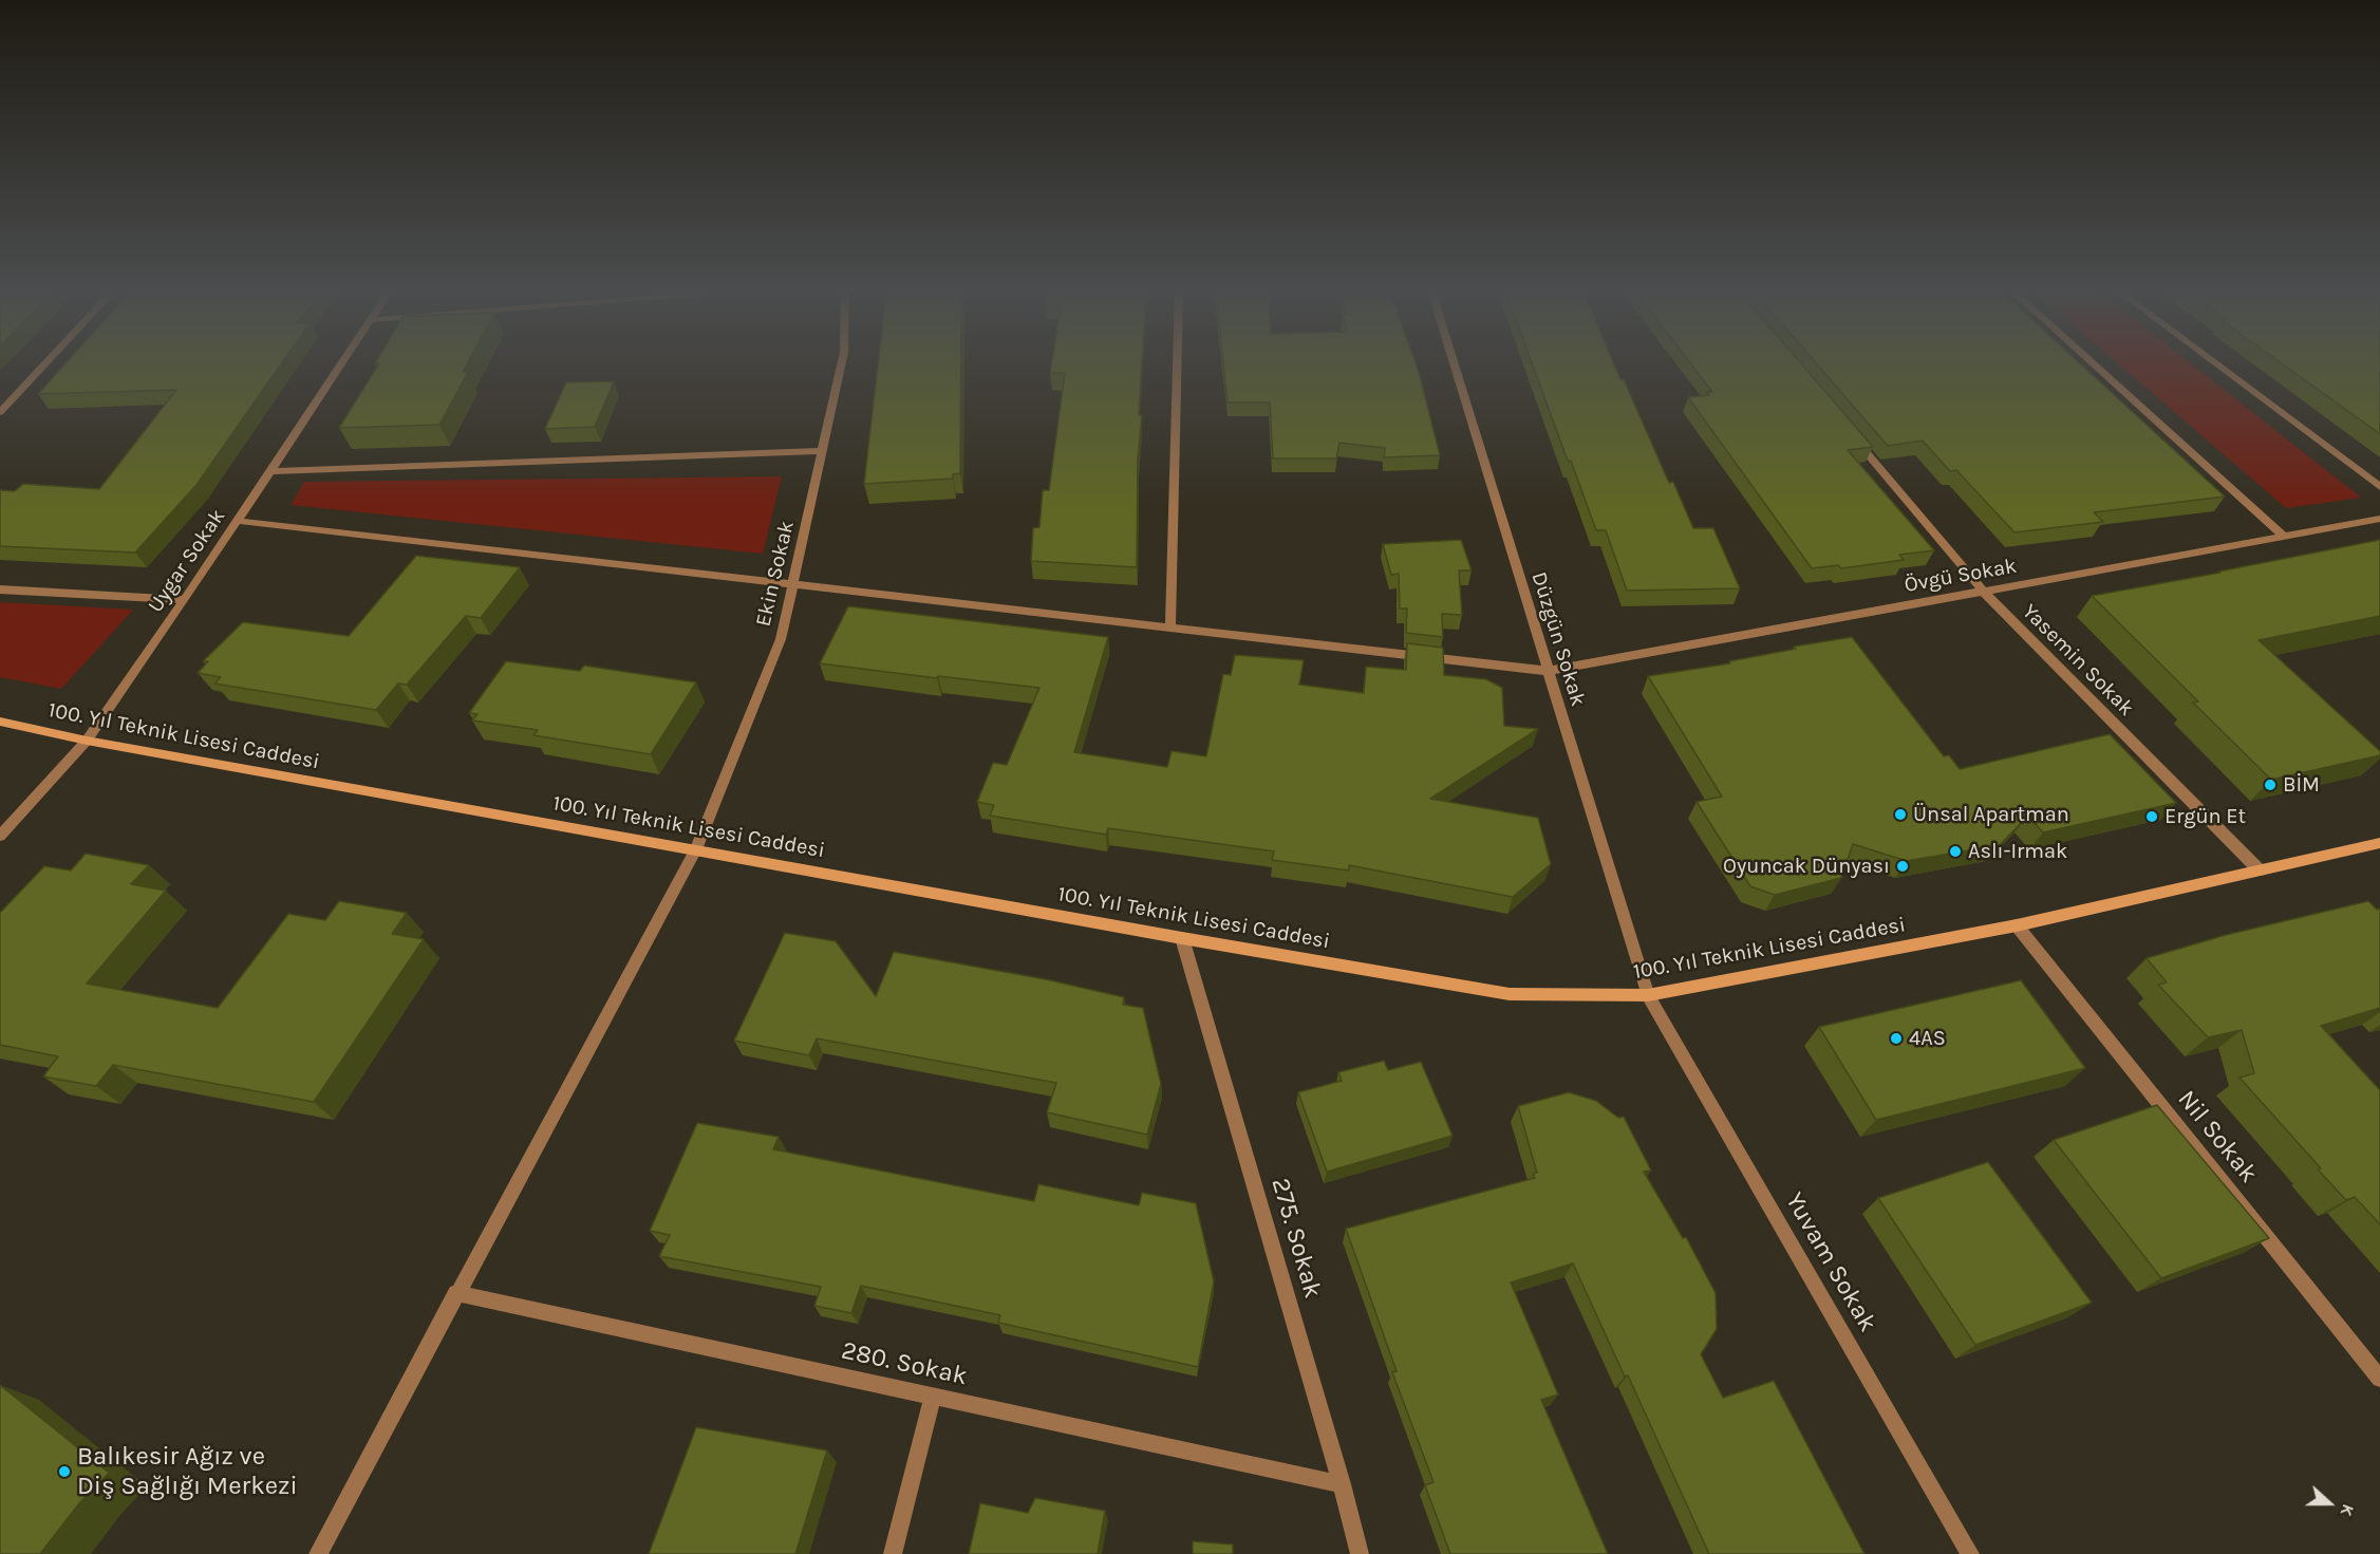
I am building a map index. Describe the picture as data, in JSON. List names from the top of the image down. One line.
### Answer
{"streets":{"main road":["100. Yıl Teknik Lisesi Caddesi"],"street":["Uygar Sokak","Ekin Sokak","Övgü Sokak","Düzgün Sokak","Yasemin Sokak","Nil Sokak","275. Sokak","Yuvam Sokak","280. Sokak"]},"crossings":[["Uygar Sokak","Övgü Sokak"],["Uygar Sokak","100. Yıl Teknik Lisesi Caddesi"],["Ekin Sokak","Övgü Sokak"],["Ekin Sokak","100. Yıl Teknik Lisesi Caddesi"],["Ekin Sokak","280. Sokak"],["Övgü Sokak","Düzgün Sokak"],["Övgü Sokak","Yasemin Sokak"],["Düzgün Sokak","100. Yıl Teknik Lisesi Caddesi"],["Düzgün Sokak","Yuvam Sokak"],["Yasemin Sokak","100. Yıl Teknik Lisesi Caddesi"],["100. Yıl Teknik Lisesi Caddesi","Nil Sokak"],["100. Yıl Teknik Lisesi Caddesi","275. Sokak"],["100. Yıl Teknik Lisesi Caddesi","Yuvam Sokak"],["275. Sokak","280. Sokak"]],"places":["BİM","Ünsal Apartman","Ergün Et","Aslı-Irmak","Oyuncak Dünyası","4AS","Balıkesir Ağız ve Diş Sağlığı Merkezi"],"north":"right"}
